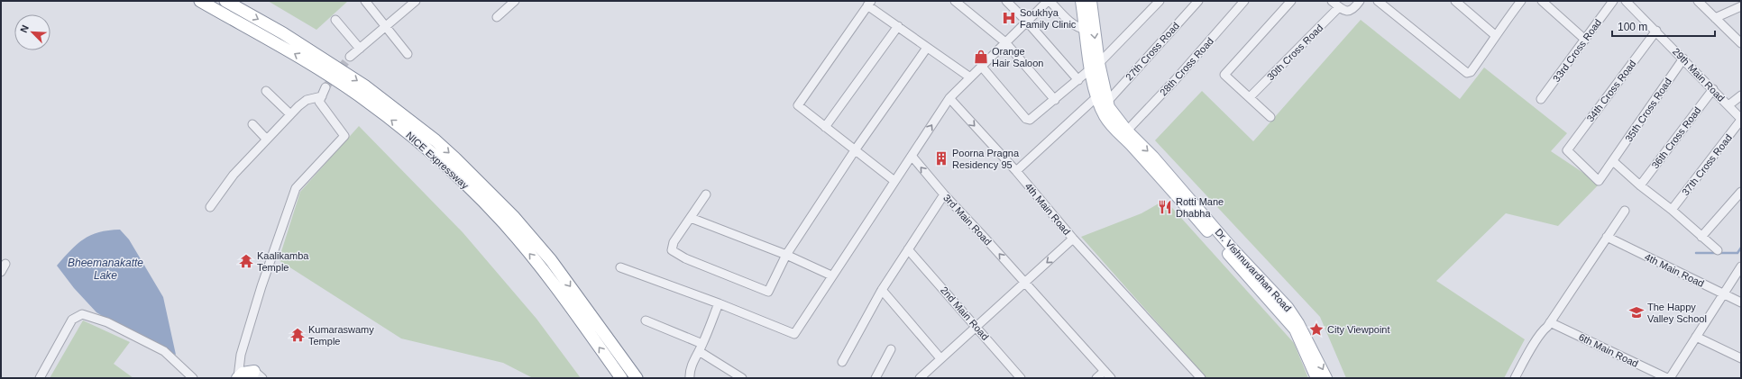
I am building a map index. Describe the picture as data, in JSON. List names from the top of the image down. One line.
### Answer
{"streets":{"highway":["NICE Expressway"],"main road":["Dr. Vishnuvardhan Road"],"street":["33rd Cross Road","27th Cross Road","30th Cross Road","28th Cross Road","29th Main Road","34th Cross Road","35th Cross Road","36th Cross Road","37th Cross Road","4th Main Road","3rd Main Road","2nd Main Road","6th Main Road"]},"crossings":[["27th Cross Road","4th Main Road"],["27th Cross Road","Dr. Vishnuvardhan Road"],["28th Cross Road","Dr. Vishnuvardhan Road"],["29th Main Road","34th Cross Road"],["29th Main Road","35th Cross Road"],["29th Main Road","36th Cross Road"],["29th Main Road","37th Cross Road"],["34th Cross Road","35th Cross Road"]],"one_way":["3rd Main Road"],"water":["Bheemanakatte Lake"],"places":{"hospital":["Soukhya Family Clinic"],"shop":["Orange Hair Saloon"],"building":["Poorna Pragna Residency 95"],"restaurant":["Rotti Mane Dhabha"],"temple":["Kaalikamba Temple","Kumaraswamy Temple"],"school or university":["The Happy Valley School"],"place":["City Viewpoint"]},"scale_bar":"100 m","north":"top left"}
